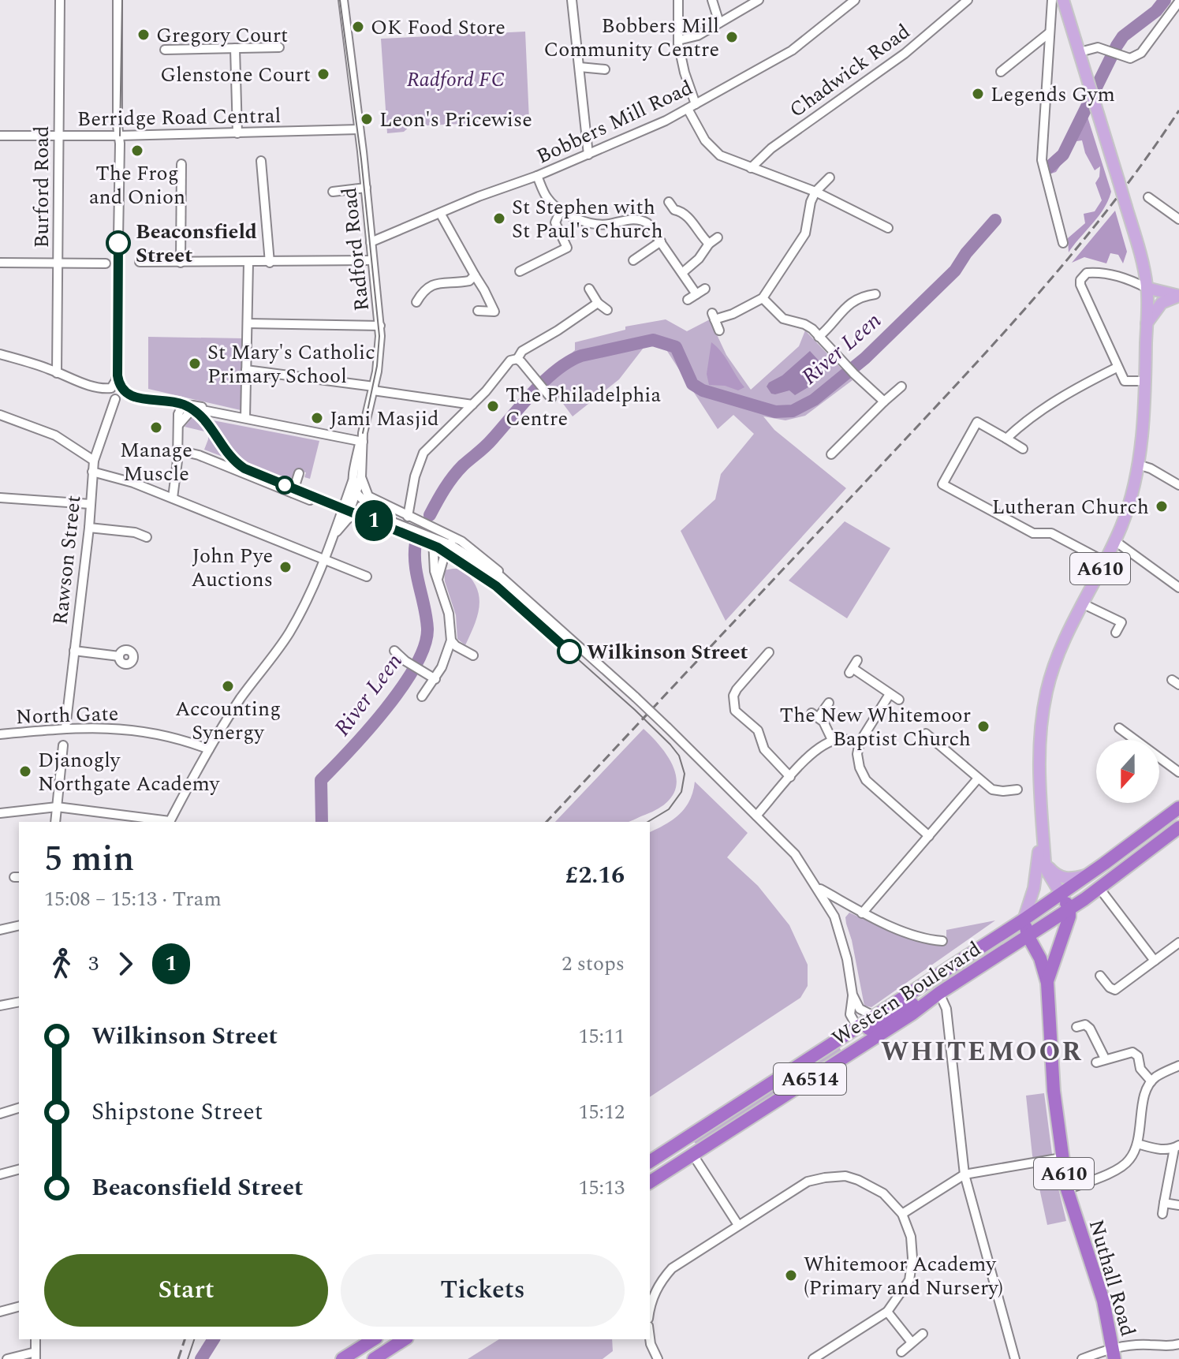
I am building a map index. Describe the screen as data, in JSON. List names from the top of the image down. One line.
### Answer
{"streets":{"highway":["A610","Western Boulevard","A6514","Nuthall Road"],"street":["Chadwick Road","Berridge Road Central","Bobbers Mill Road","Burford Road","Radford Road","Rawson Street","North Gate"]},"crossings":[["Berridge Road Central","Burford Road"],["Berridge Road Central","Radford Road"],["Bobbers Mill Road","Radford Road"],["Radford Road","North Gate"],["Rawson Street","North Gate"],["A610","Western Boulevard"],["A610","Nuthall Road"],["Western Boulevard","Nuthall Road"]],"districts":["WHITEMOOR"],"water":["River Leen"],"parks":["Radford FC"],"places":["OK Food Store","Gregory Court","Bobbers Mill Community Centre","Glenstone Court","Legends Gym","Leon's Pricewise","The Frog and Onion","St Stephen with St Paul's Church","Beaconsfield Street","St Mary's Catholic Primary School","The Philadelphia Centre","Jami Masjid","Manage Muscle","Lutheran Church","John Pye Auctions","Wilkinson Street","Accounting Synergy","The New Whitemoor Baptist Church","Djanogly Northgate Academy","Whitemoor Academy (Primary and Nursery)"],"lines":["tram line 1"],"north":"bottom","page":{"on_map":"1","heading":["5 min","15:08 – 15:13 · Tram","£2.16"],"legs":["3","1","2 stops"],"list":[{"name":"Wilkinson Street","value":"15:11"},{"name":"Shipstone Street","value":"15:12"},{"name":"Beaconsfield Street","value":"15:13"}],"buttons":["Start","Tickets"]}}
